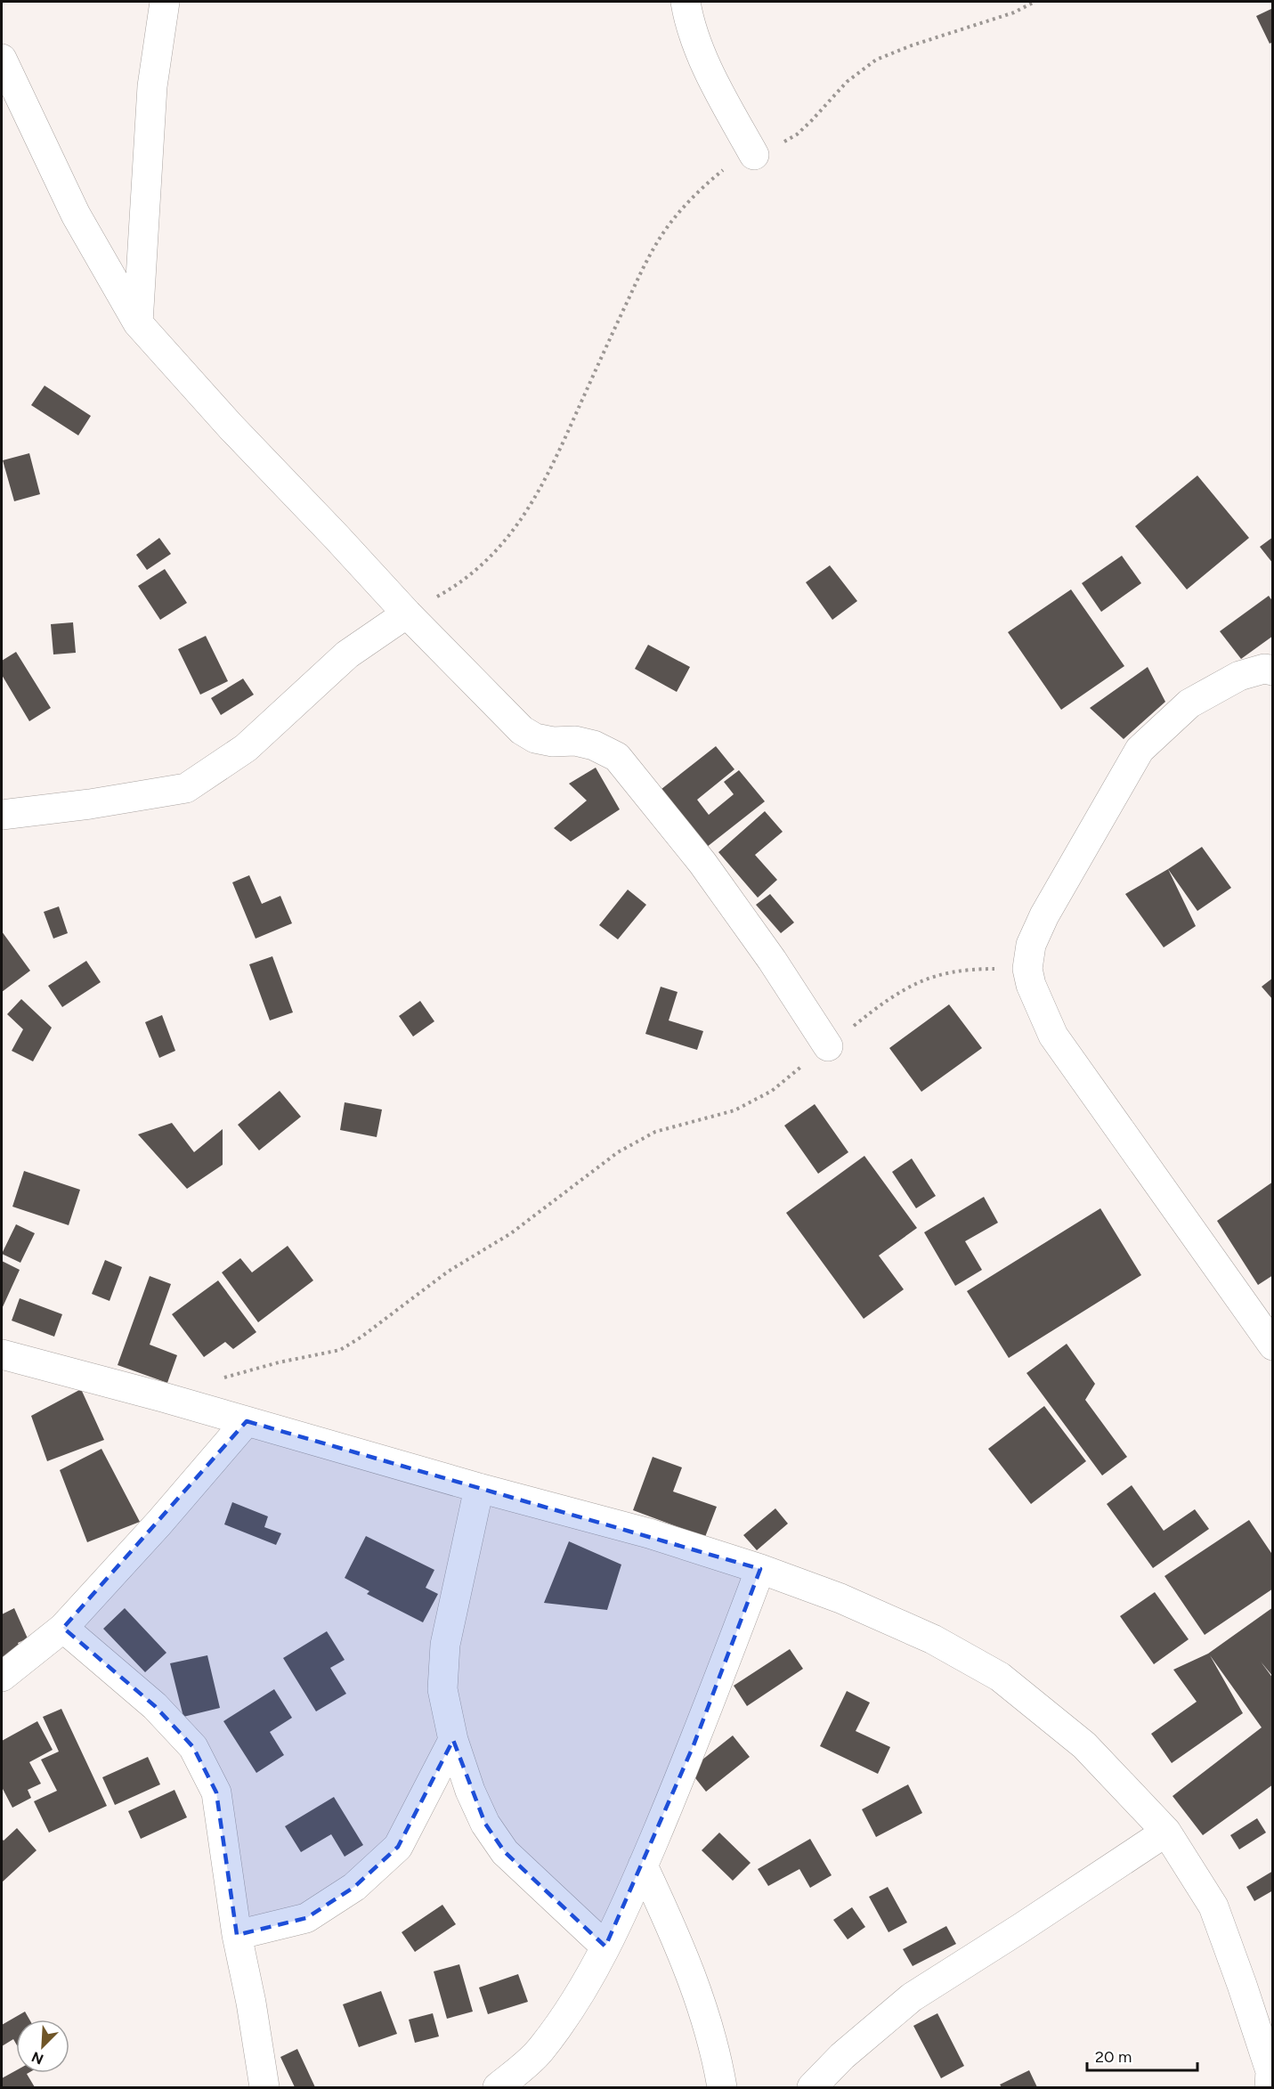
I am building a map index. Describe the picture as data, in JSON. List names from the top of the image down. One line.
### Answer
{"scale_bar":"20 m","north":"bottom left"}
